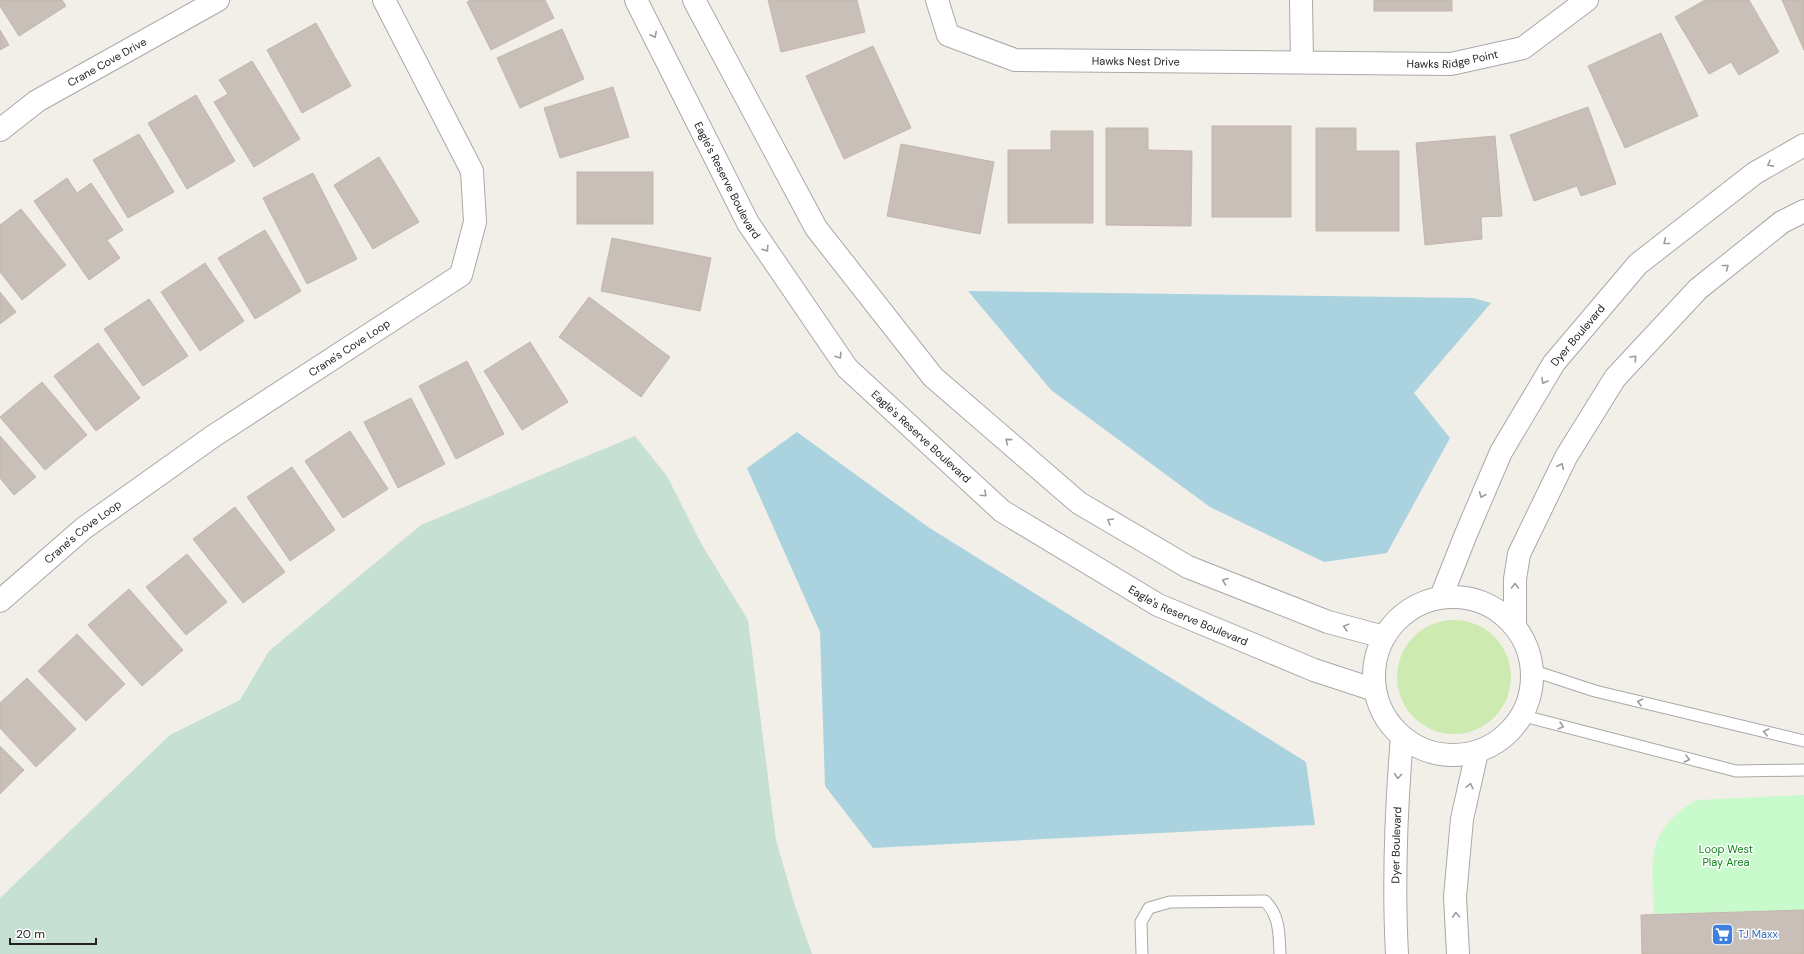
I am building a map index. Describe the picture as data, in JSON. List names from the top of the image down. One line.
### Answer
{"streets":{"street":["Hawks Ridge Point","Hawks Nest Drive","Crane Cove Drive","Eagle's Reserve Boulevard","Dyer Boulevard","Crane's Cove Loop"]},"crossings":[["Hawks Ridge Point","Hawks Nest Drive"]],"parks":["Loop West Play Area"],"places":{"supermarket":["TJ Maxx"]},"scale_bar":"20 m"}
